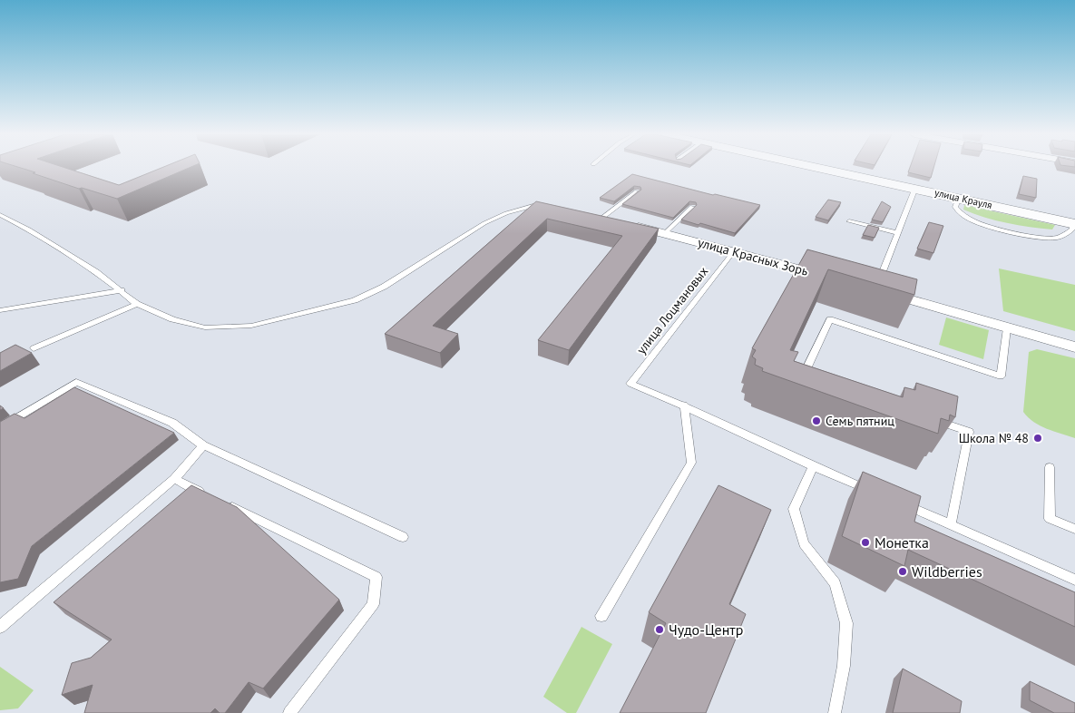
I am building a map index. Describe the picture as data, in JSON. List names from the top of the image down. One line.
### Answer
{"streets":{"street":["улица Крауля","улица Красных Зорь"],"lane":["улица Лоцмановых"]},"crossings":[["улица Красных Зорь","улица Лоцмановых"]],"places":["Семь пятниц","Школа № 48","Монетка","Wildberries","Чудо-Центр"]}
